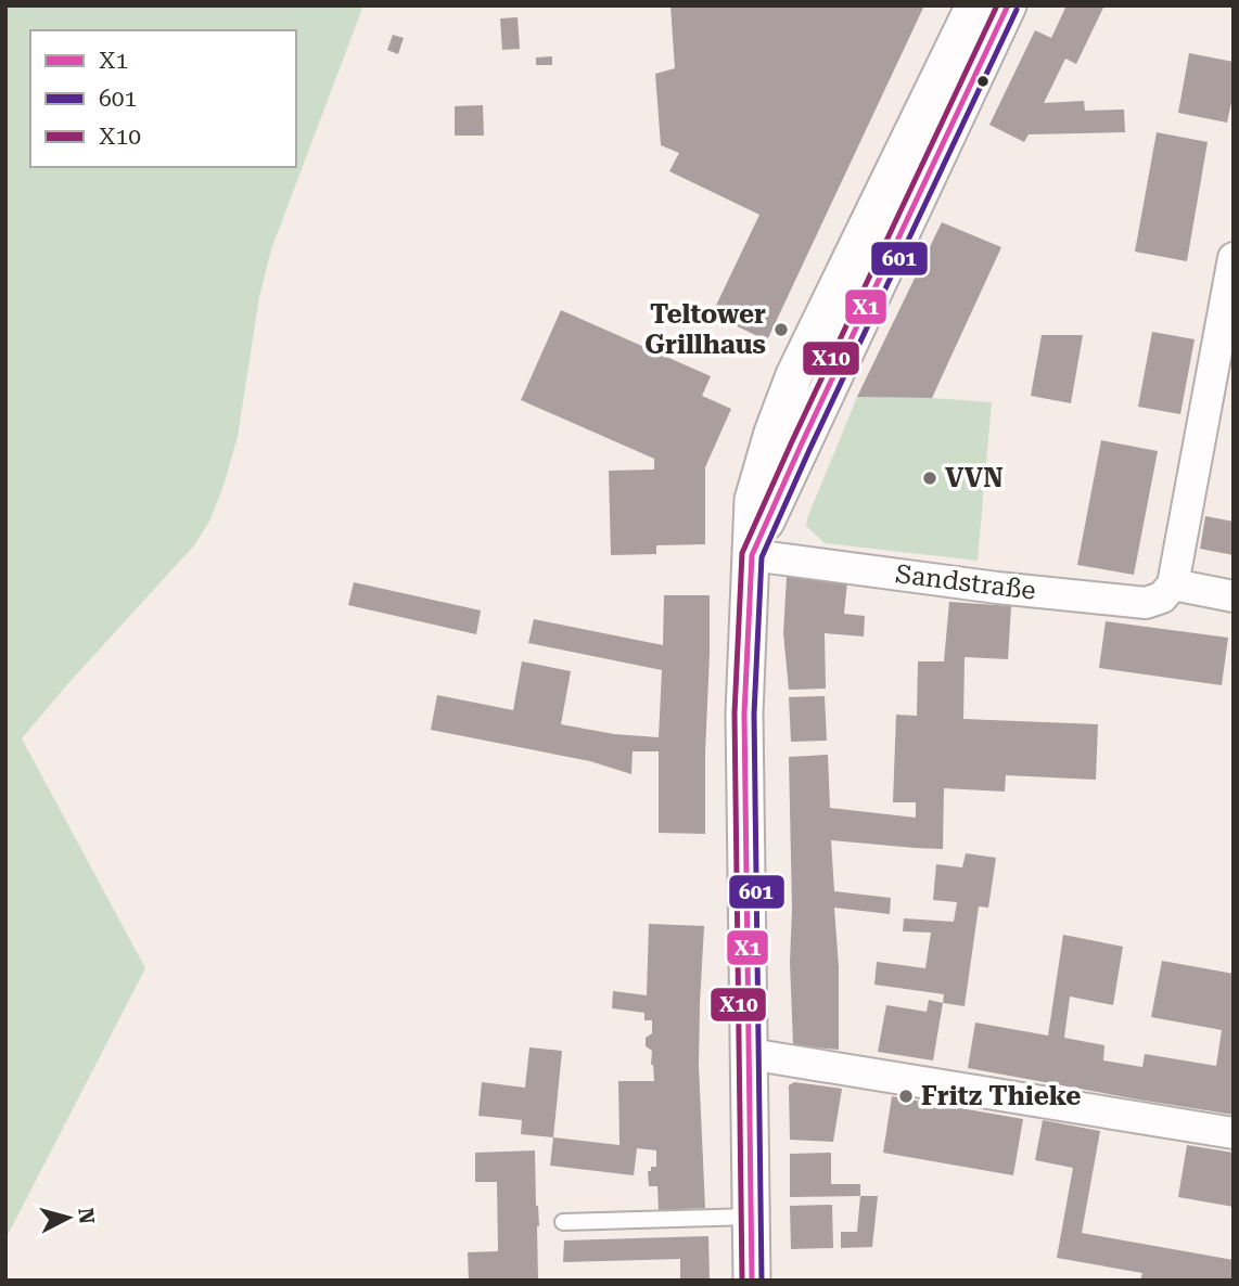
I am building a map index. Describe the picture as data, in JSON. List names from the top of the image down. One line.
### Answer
{"streets":{"street":["Sandstraße"]},"places":["Teltower Grillhaus","VVN","Fritz Thieke"],"lines":["transit line X1","transit line X10","transit line 601"],"legend":["X1","601","X10"],"north":"right"}
